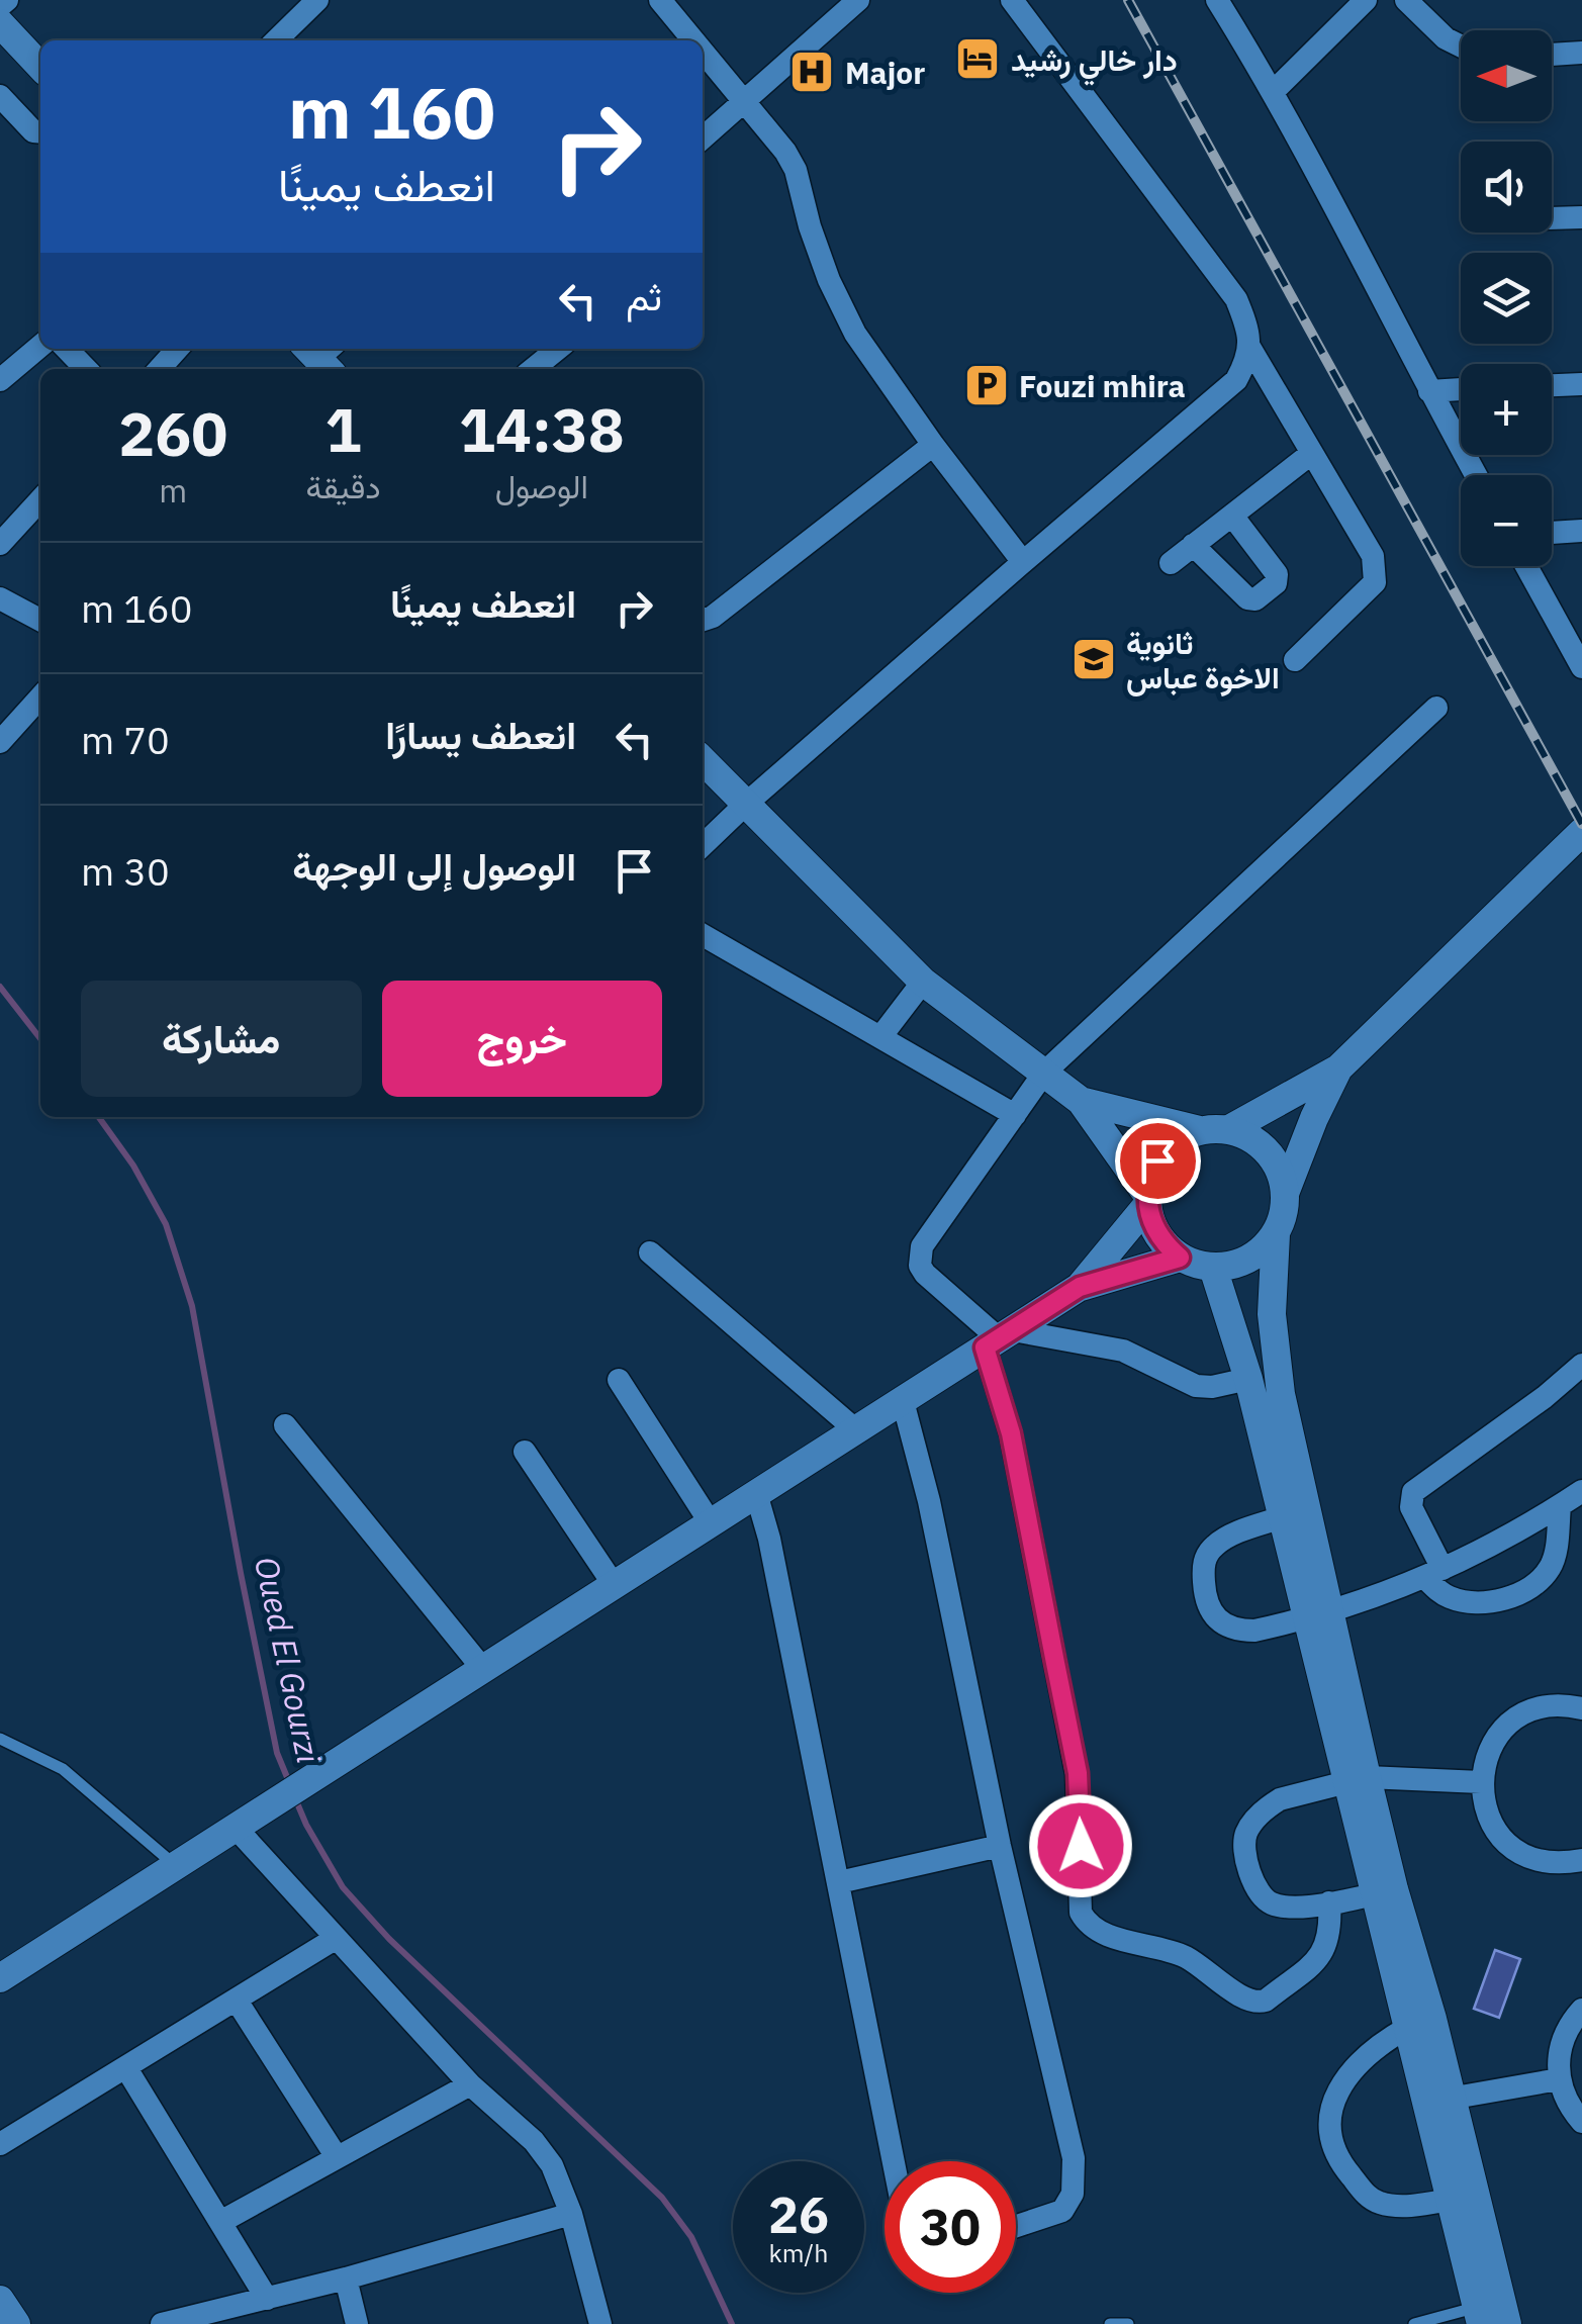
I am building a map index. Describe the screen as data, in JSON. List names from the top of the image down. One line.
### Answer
{"water":["Oued El Gourzi"],"places":{"hotel":["دار خالي رشيد"],"hospital":["Major"],"parking":["Fouzi mhira"],"school or university":["ثانوية الاخوة عباس"]},"north":"left","page":{"map_buttons":["+","−"],"turn":["160 m","انعطف يمينًا"],"then":"ثم","eta":["14:38","الوصول","1","دقيقة","260","m"],"list":[{"name":"انعطف يمينًا","value":"160 m"},{"name":"انعطف يسارًا","value":"70 m"},{"name":"الوصول إلى الوجهة","value":"30 m"}],"buttons":["خروج","مشاركة"],"speed":"26 km/h","limit":"30"}}
